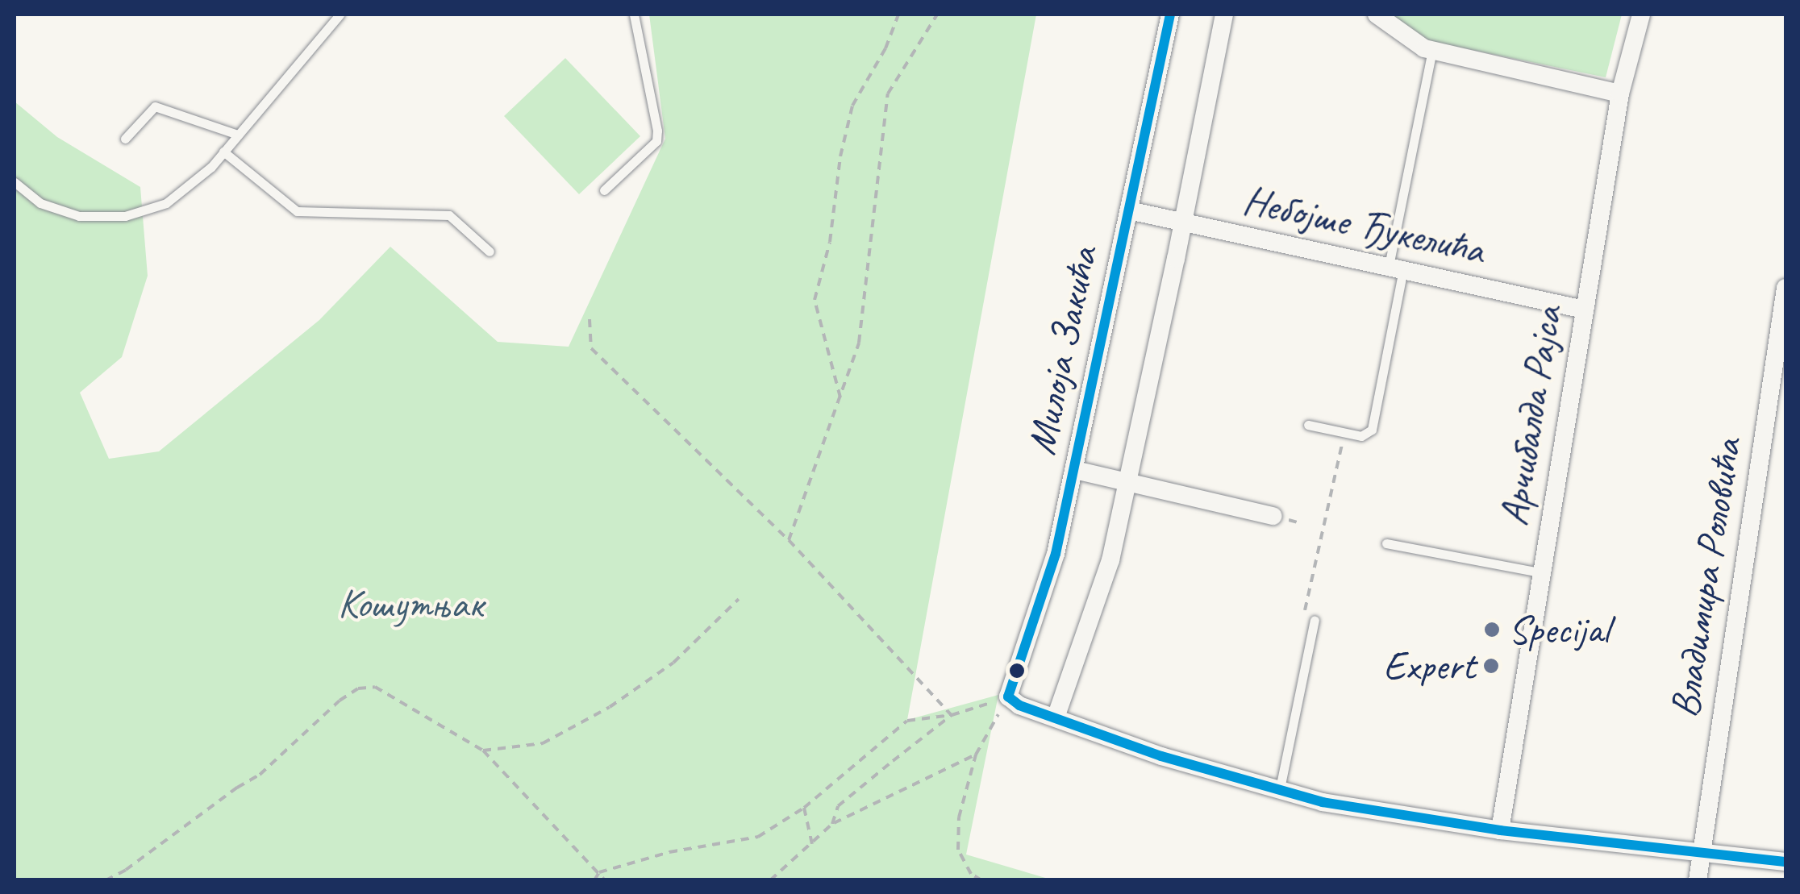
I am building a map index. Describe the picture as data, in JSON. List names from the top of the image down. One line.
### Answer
{"streets":{"street":["Небојше Ђукелића","Милоја Закића","Арчибалда Рајса","Владимира Роловића"]},"crossings":[["Небојше Ђукелића","Милоја Закића"],["Небојше Ђукелића","Арчибалда Рајса"]],"parks":["Кошутњак"],"places":["Specijal","Expert"]}
